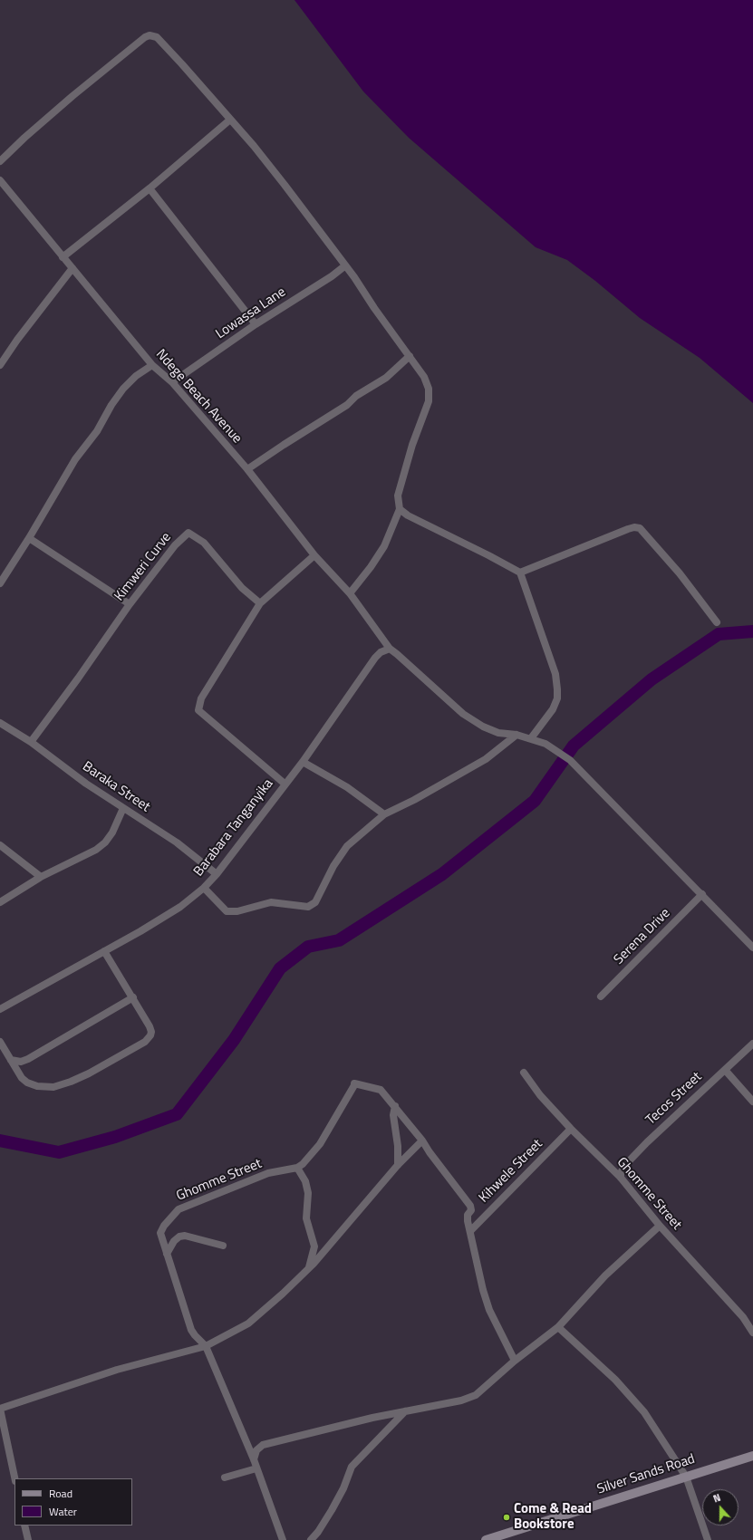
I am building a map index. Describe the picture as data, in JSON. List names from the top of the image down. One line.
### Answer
{"streets":{"street":["Lowassa Lane","Ndege Beach Avenue","Kimweri Curve","Baraka Street","Barabara Tanganyika","Serena Drive","Tecos Street","Kihwele Street","Ghomme Street","Silver Sands Road"]},"crossings":[["Lowassa Lane","Ndege Beach Avenue"],["Ndege Beach Avenue","Barabara Tanganyika"],["Ndege Beach Avenue","Serena Drive"],["Kimweri Curve","Baraka Street"],["Baraka Street","Barabara Tanganyika"],["Tecos Street","Ghomme Street"],["Kihwele Street","Ghomme Street"]],"places":["Come & Read Bookstore"],"legend":["Road","Water"],"north":"top"}
